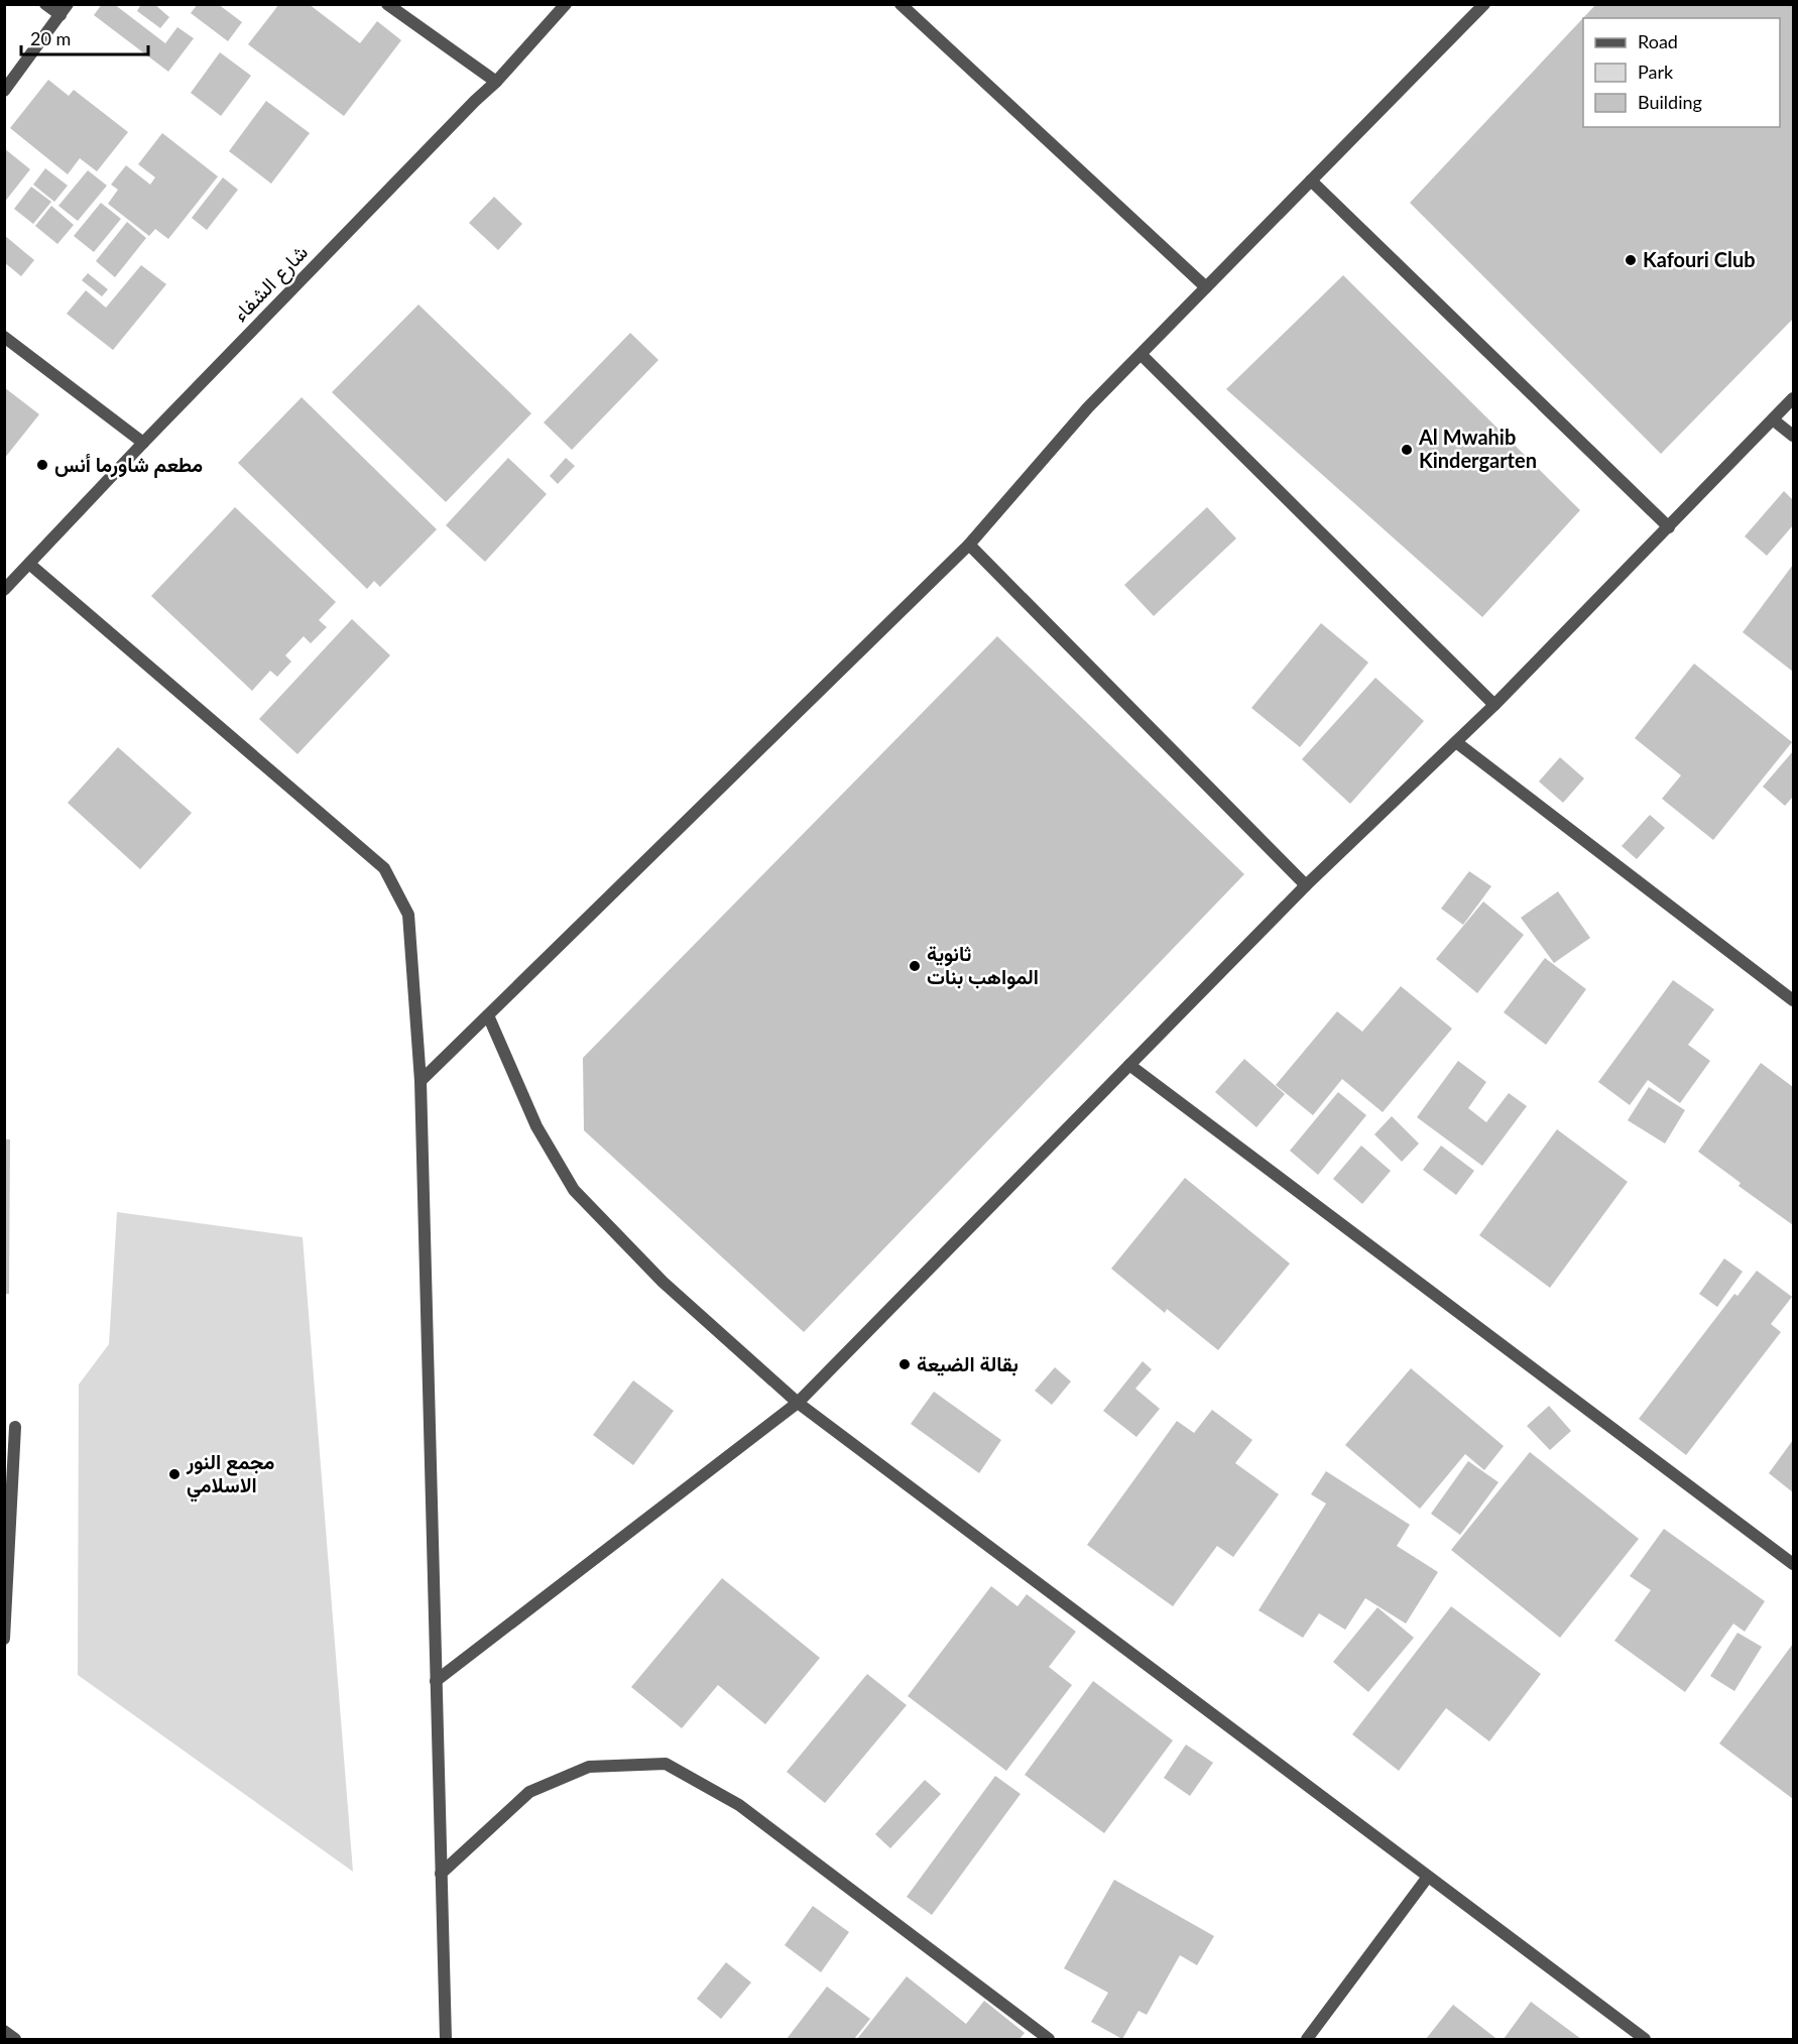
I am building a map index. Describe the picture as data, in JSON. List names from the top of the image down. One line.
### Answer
{"streets":{"street":["شارع الشفاء"]},"places":["Kafouri Club","Al Mwahib Kindergarten","مطعم شاورما أنس","ثانوية المواهب بنات","بقالة الضيعة","مجمع النور الاسلامي"],"legend":["Road","Park","Building"],"scale_bar":"20 m"}
